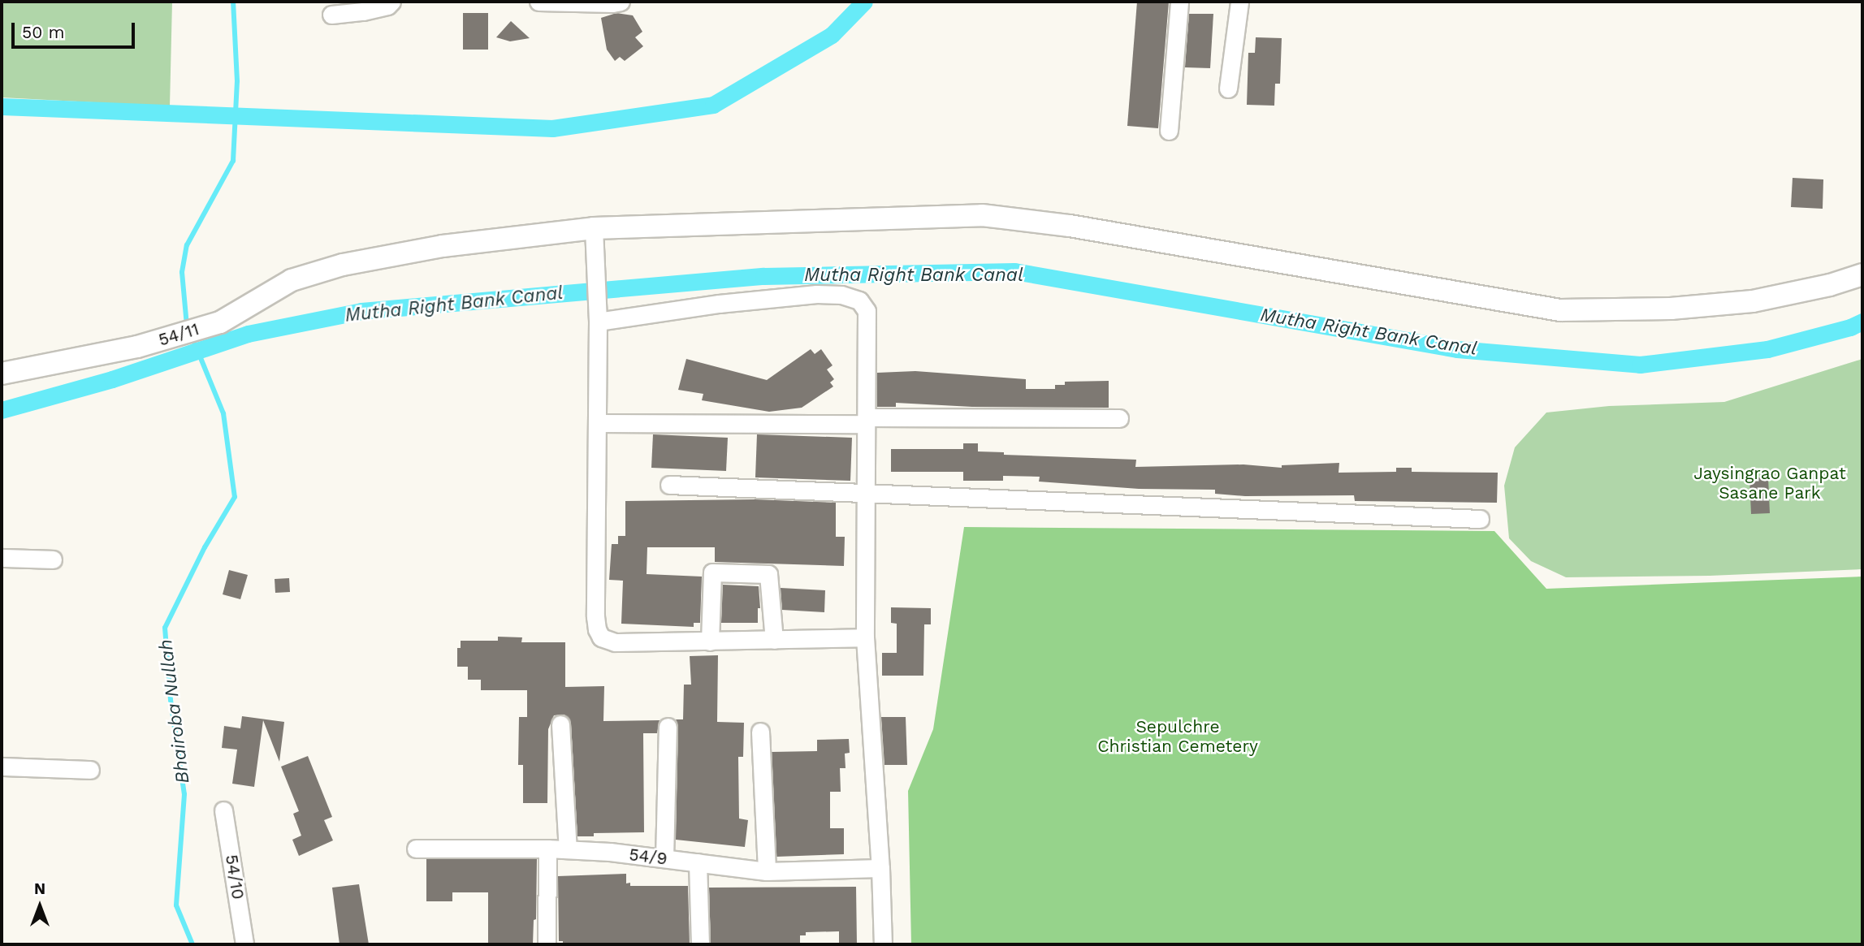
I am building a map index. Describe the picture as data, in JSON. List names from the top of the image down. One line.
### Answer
{"streets":{"street":["54/11","54/9","54/10"]},"water":["Mutha Right Bank Canal","Bhairoba Nullah"],"parks":["Jaysingrao Ganpat Sasane Park","Sepulchre Christian Cemetery"],"scale_bar":"50 m","north":"top"}
